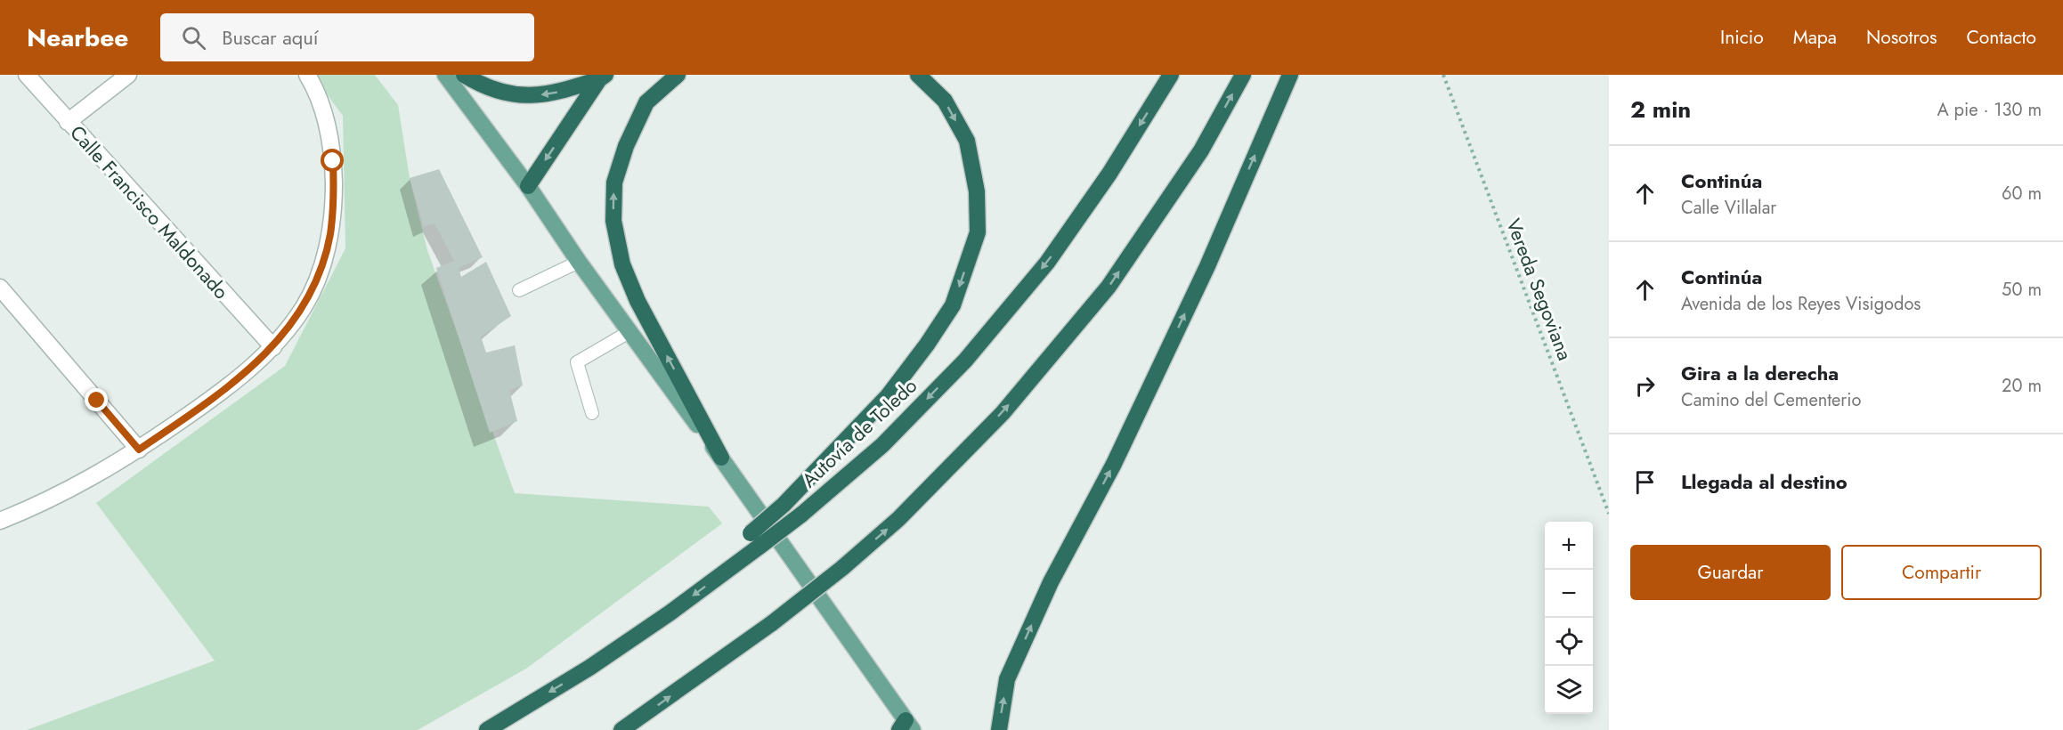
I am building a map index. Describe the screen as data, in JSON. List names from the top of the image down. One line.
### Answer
{"streets":{"highway":["Autovía de Toledo"],"street":["Calle Francisco Maldonado"],"path":["Vereda Segoviana"]},"page":{"header":"Nearbee","search":"Buscar aquí","nav":["Inicio","Mapa","Nosotros","Contacto"],"heading":["2 min","A pie · 130 m"],"list":[["Continúa","Calle Villalar","60 m"],["Continúa","Avenida de los Reyes Visigodos","50 m"],["Gira a la derecha","Camino del Cementerio","20 m"],"Llegada al destino"],"map_buttons":["+","−"],"buttons":["Guardar","Compartir"]}}
